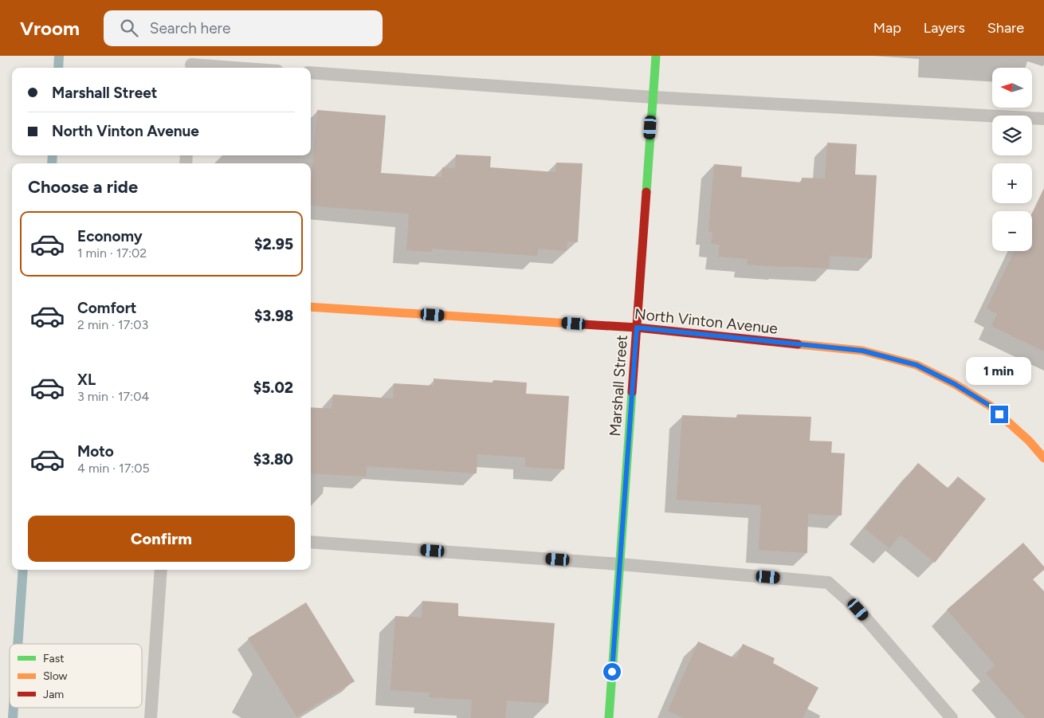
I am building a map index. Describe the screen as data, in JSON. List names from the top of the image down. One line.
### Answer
{"streets":{"street":["North Vinton Avenue","Marshall Street"]},"crossings":[["North Vinton Avenue","Marshall Street"]],"legend":["Fast","Slow","Jam"],"north":"left","page":{"header":"Vroom","search":"Search here","nav":["Map","Layers","Share"],"map_buttons":["+","−"],"banner":["Marshall Street","North Vinton Avenue"],"heading":"Choose a ride","list":[{"name":"Economy","note":"1 min · 17:02","value":"$2.95"},{"name":"Comfort","note":"2 min · 17:03","value":"$3.98"},{"name":"XL","note":"3 min · 17:04","value":"$5.02"},{"name":"Moto","note":"4 min · 17:05","value":"$3.80"}],"bubble":"1 min","buttons":"Confirm"}}
